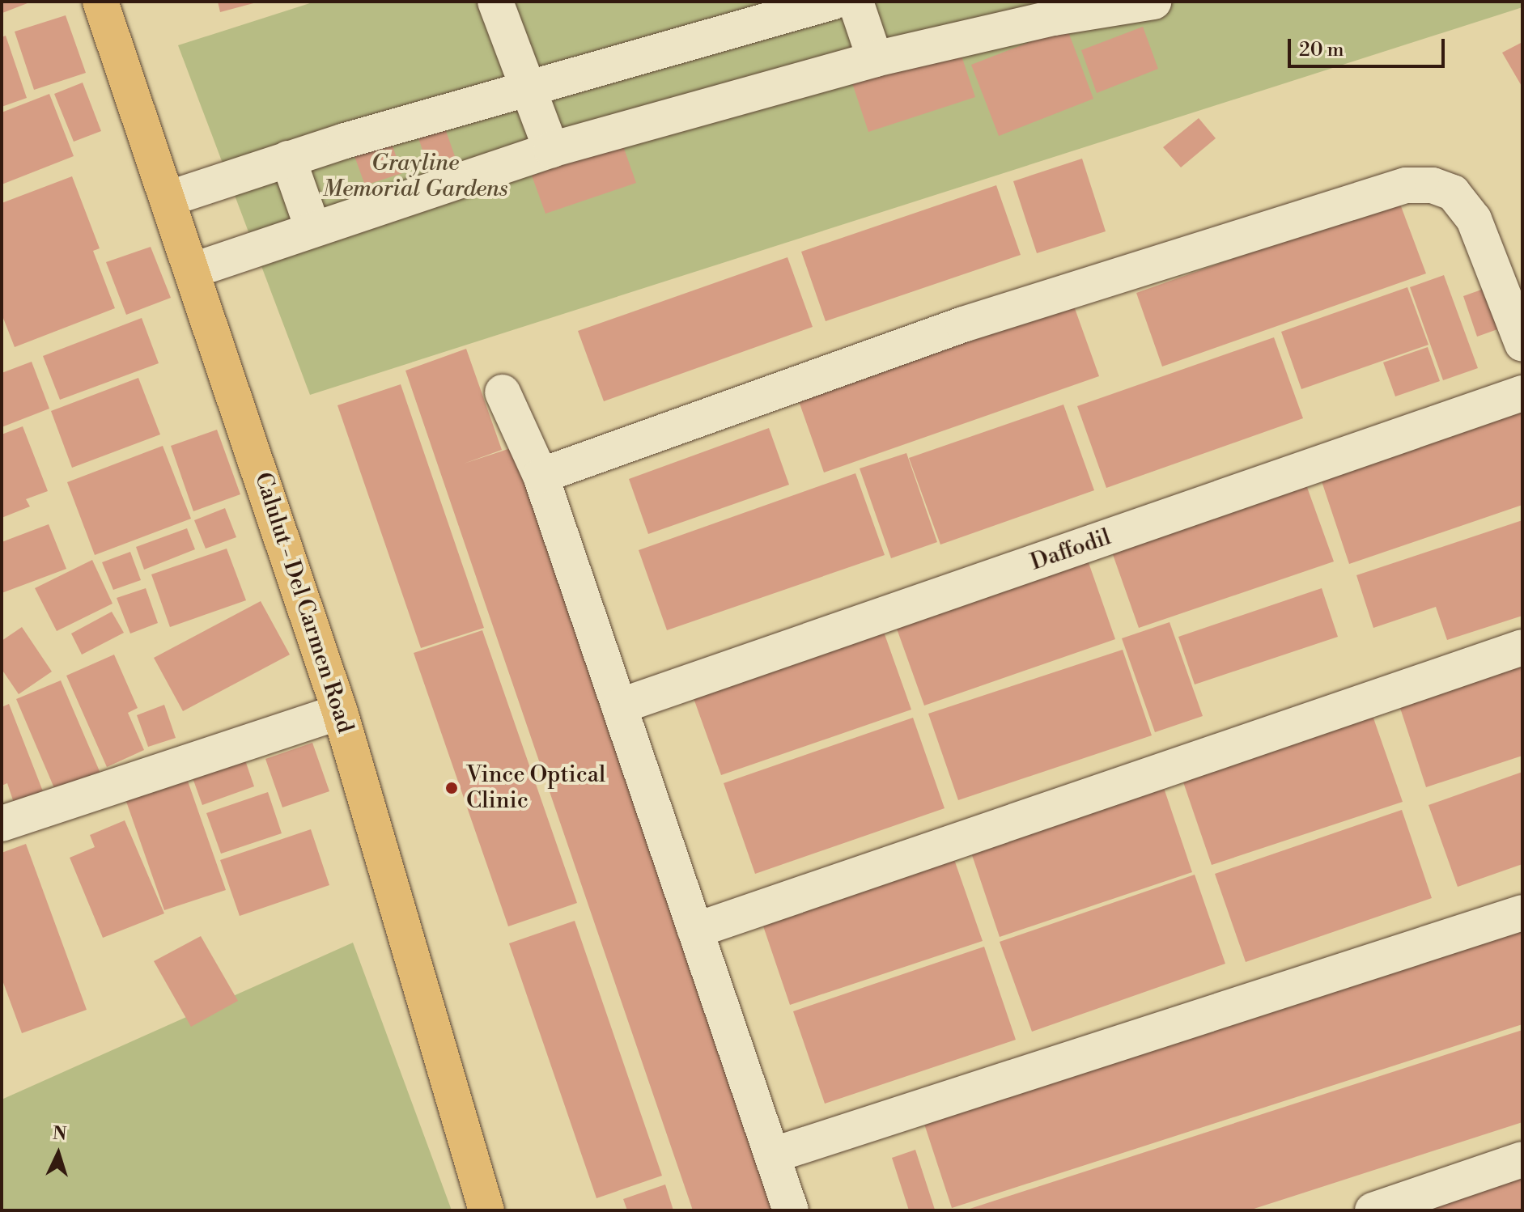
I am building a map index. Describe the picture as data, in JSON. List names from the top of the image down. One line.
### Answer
{"streets":{"main road":["Calulut - Del Carmen Road"],"street":["Daffodil"]},"parks":["Grayline Memorial Gardens"],"places":["Vince Optical Clinic"],"scale_bar":"20 m","north":"top"}
